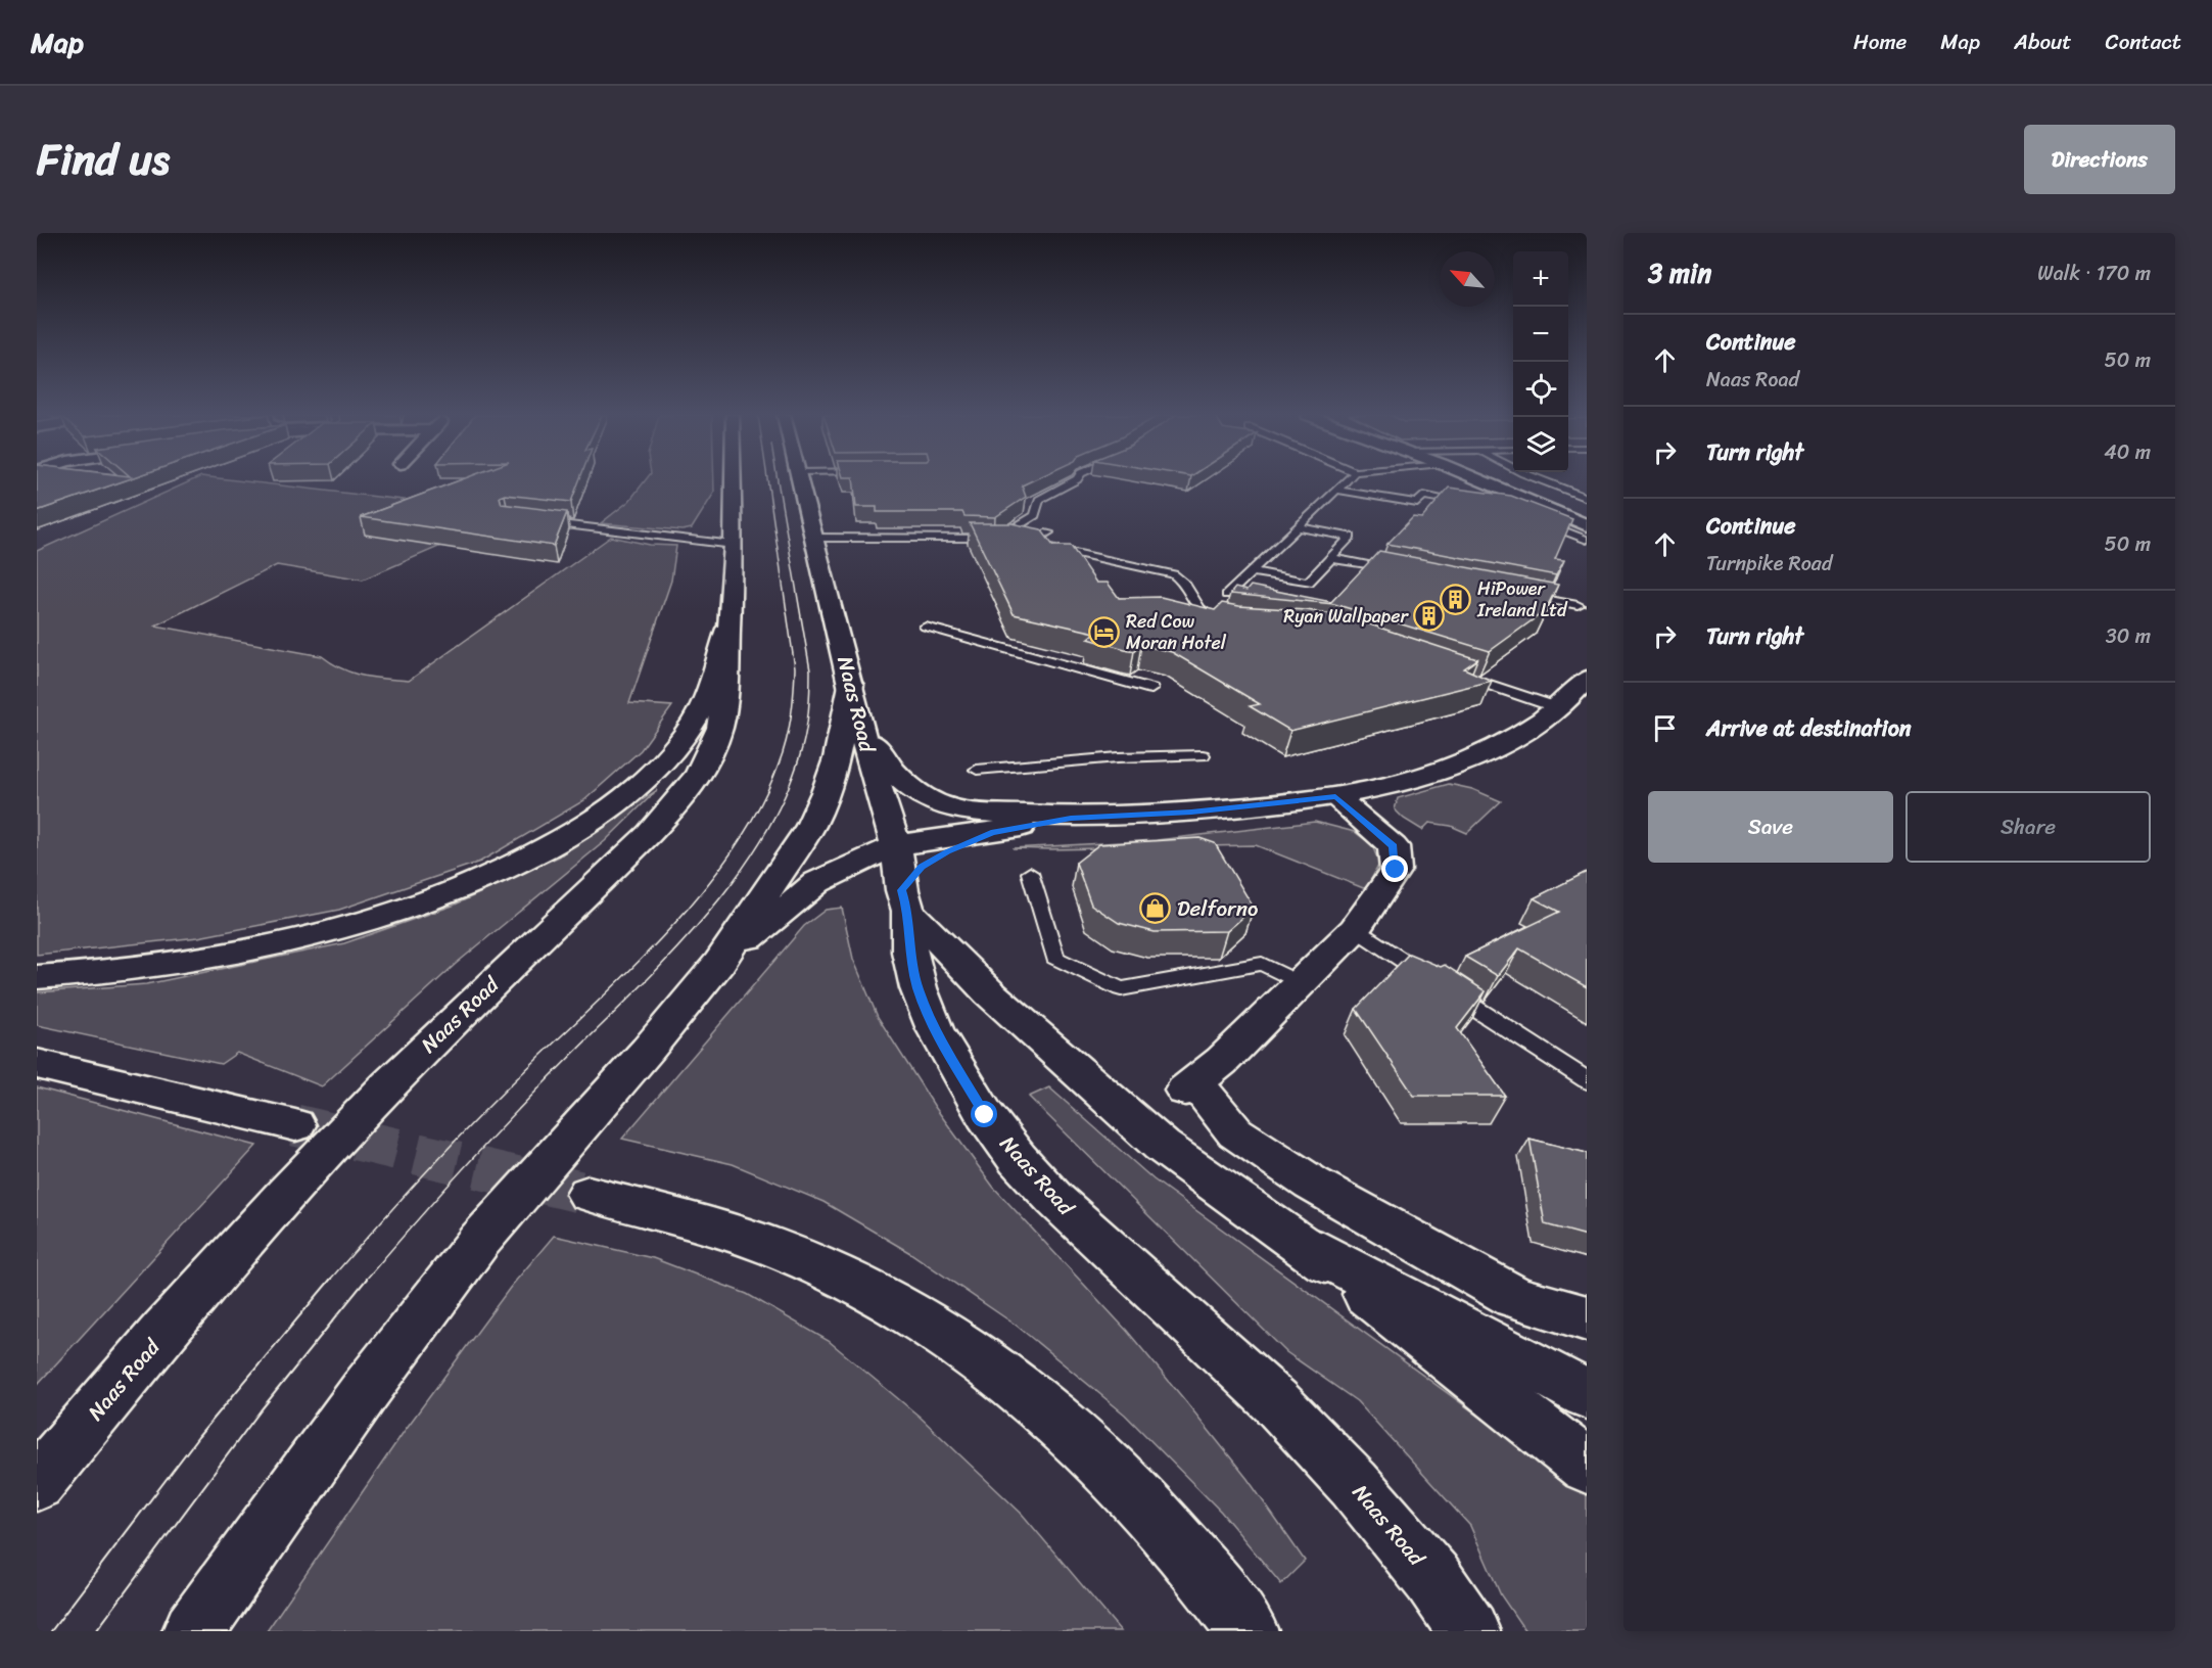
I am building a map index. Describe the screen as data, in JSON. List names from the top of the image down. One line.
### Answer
{"streets":{"main road":["Naas Road"]},"places":{"building":["HiPower Ireland Ltd","Ryan Wallpaper"],"hotel":["Red Cow Moran Hotel"],"shop":["Delforno"]},"north":"top left","page":{"header":"Map","nav":["Home","Map","About","Contact"],"title":"Find us","buttons":["Directions",["Save","Share"]],"heading":["3 min","Walk · 170 m"],"map_buttons":["+","−"],"list":[["Continue","Naas Road","50 m"],["Turn right","40 m"],["Continue","Turnpike Road","50 m"],["Turn right","30 m"],"Arrive at destination"]}}
